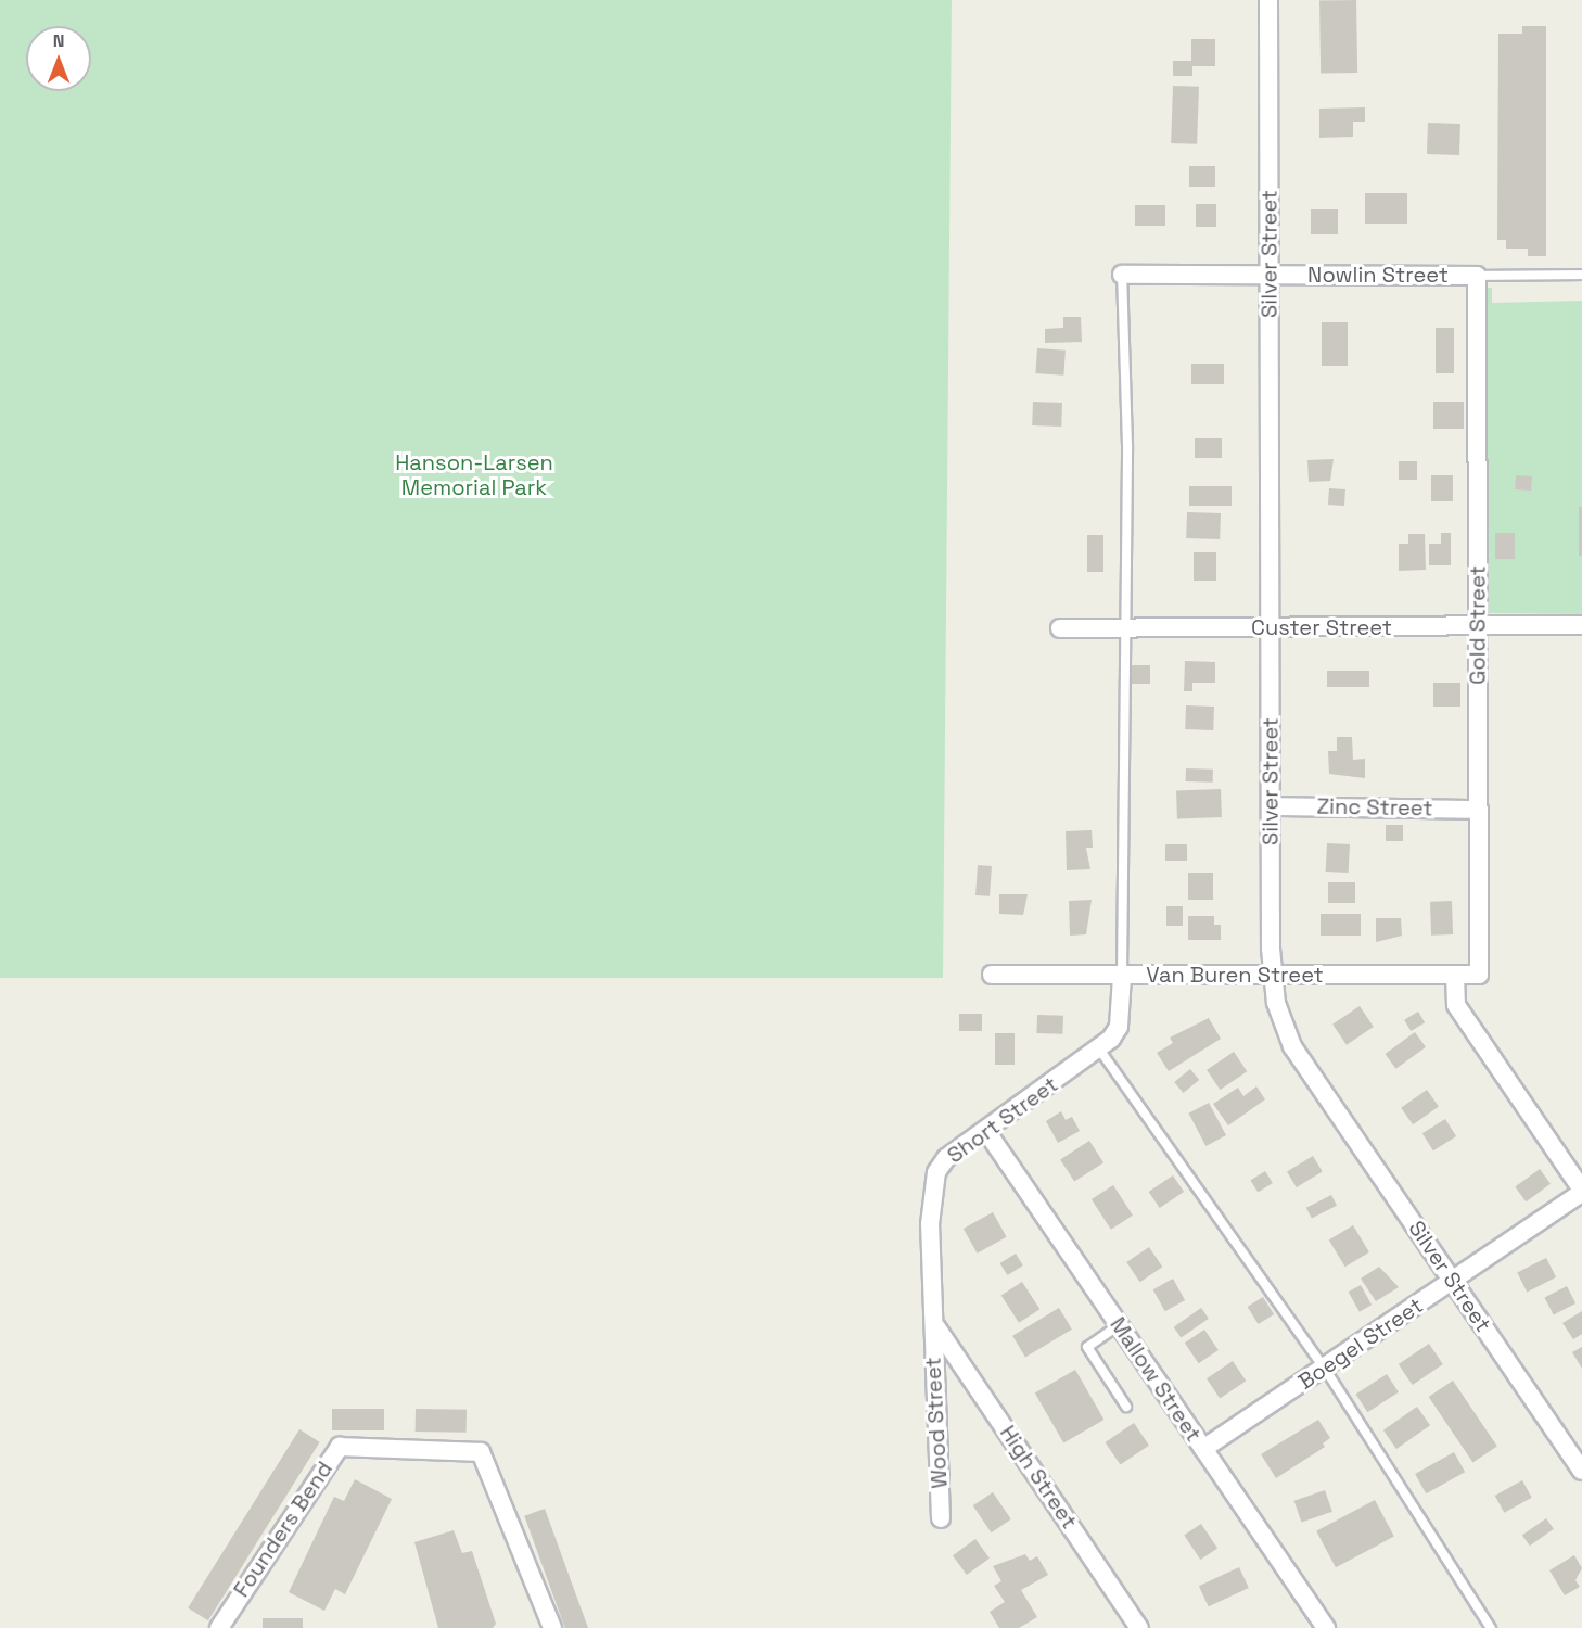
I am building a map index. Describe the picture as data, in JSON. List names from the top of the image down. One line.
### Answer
{"streets":{"street":["Silver Street","Nowlin Street","Gold Street","Custer Street","Zinc Street","Van Buren Street","Short Street","Boegel Street","Mallow Street","Wood Street","High Street","Founders Bend"]},"crossings":[["Silver Street","Nowlin Street"],["Silver Street","Custer Street"],["Silver Street","Zinc Street"],["Silver Street","Van Buren Street"],["Silver Street","Boegel Street"],["Nowlin Street","Gold Street"],["Gold Street","Custer Street"],["Gold Street","Zinc Street"],["Gold Street","Van Buren Street"],["Van Buren Street","Short Street"],["Short Street","Mallow Street"],["Short Street","Wood Street"],["Short Street","High Street"],["Boegel Street","Mallow Street"],["Wood Street","High Street"]],"parks":["Hanson-Larsen Memorial Park"],"north":"top"}
